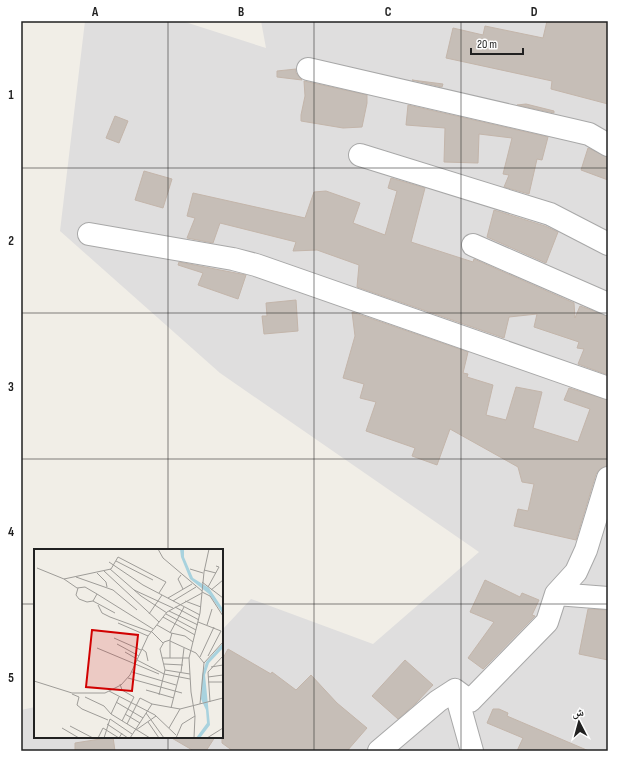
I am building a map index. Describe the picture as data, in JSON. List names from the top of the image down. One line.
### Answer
{"scale_bar":"20 m","north":"top","grid":{"columns":["A","B","C","D"],"rows":["1","2","3","4","5"]}}
